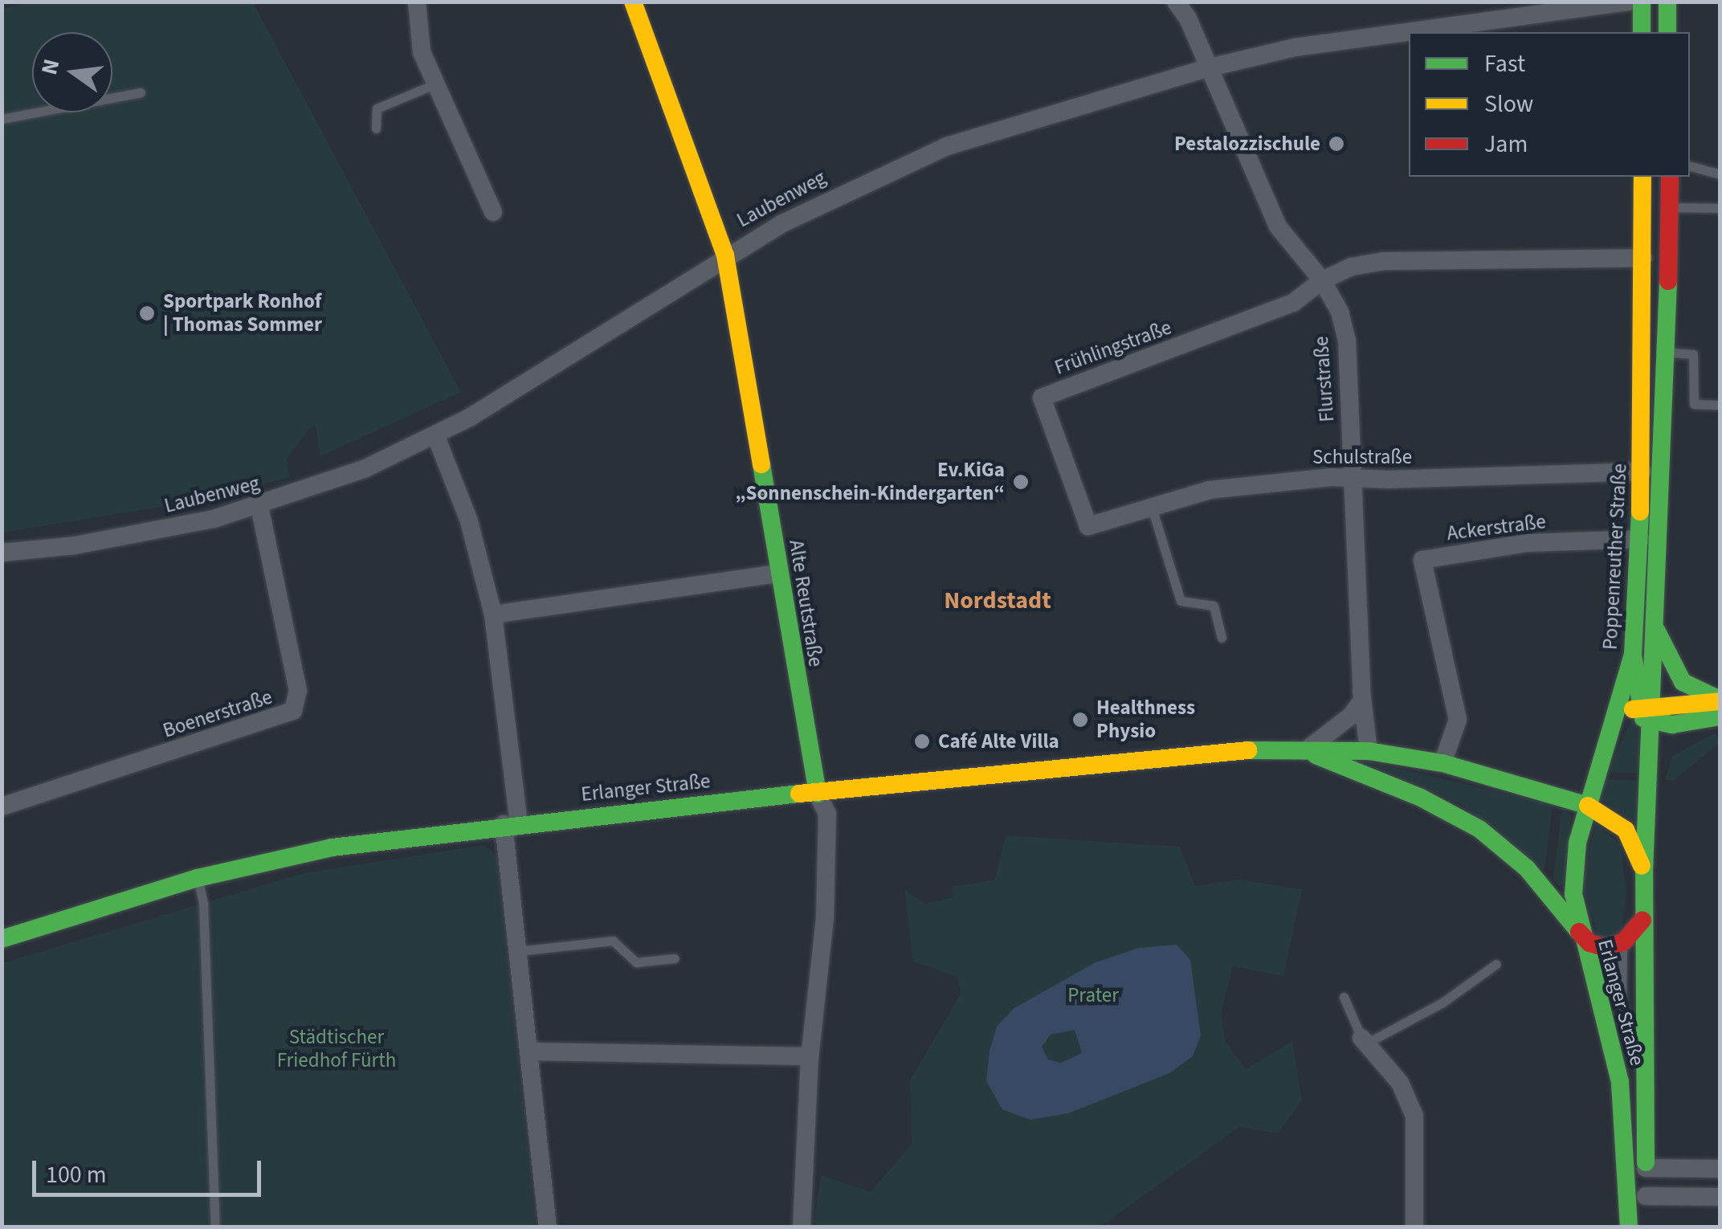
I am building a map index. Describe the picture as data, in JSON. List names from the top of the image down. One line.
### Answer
{"streets":{"main road":["Poppenreuther Straße","Alte Reutstraße","Erlanger Straße"],"street":["Laubenweg","Frühlingstraße","Flurstraße","Schulstraße","Ackerstraße","Boenerstraße"]},"crossings":[["Laubenweg","Flurstraße"],["Laubenweg","Alte Reutstraße"],["Laubenweg","Boenerstraße"],["Frühlingstraße","Flurstraße"],["Frühlingstraße","Schulstraße"],["Flurstraße","Schulstraße"],["Flurstraße","Erlanger Straße"],["Schulstraße","Poppenreuther Straße"],["Ackerstraße","Poppenreuther Straße"],["Ackerstraße","Erlanger Straße"],["Poppenreuther Straße","Erlanger Straße"],["Alte Reutstraße","Erlanger Straße"]],"districts":["Nordstadt"],"parks":["Prater","Städtischer Friedhof Fürth"],"places":["Pestalozzischule","Sportpark Ronhof | Thomas Sommer","Ev.KiGa „Sonnenschein-Kindergarten“","Healthness Physio","Café Alte Villa"],"legend":["Fast","Slow","Jam"],"scale_bar":"100 m","north":"left"}
